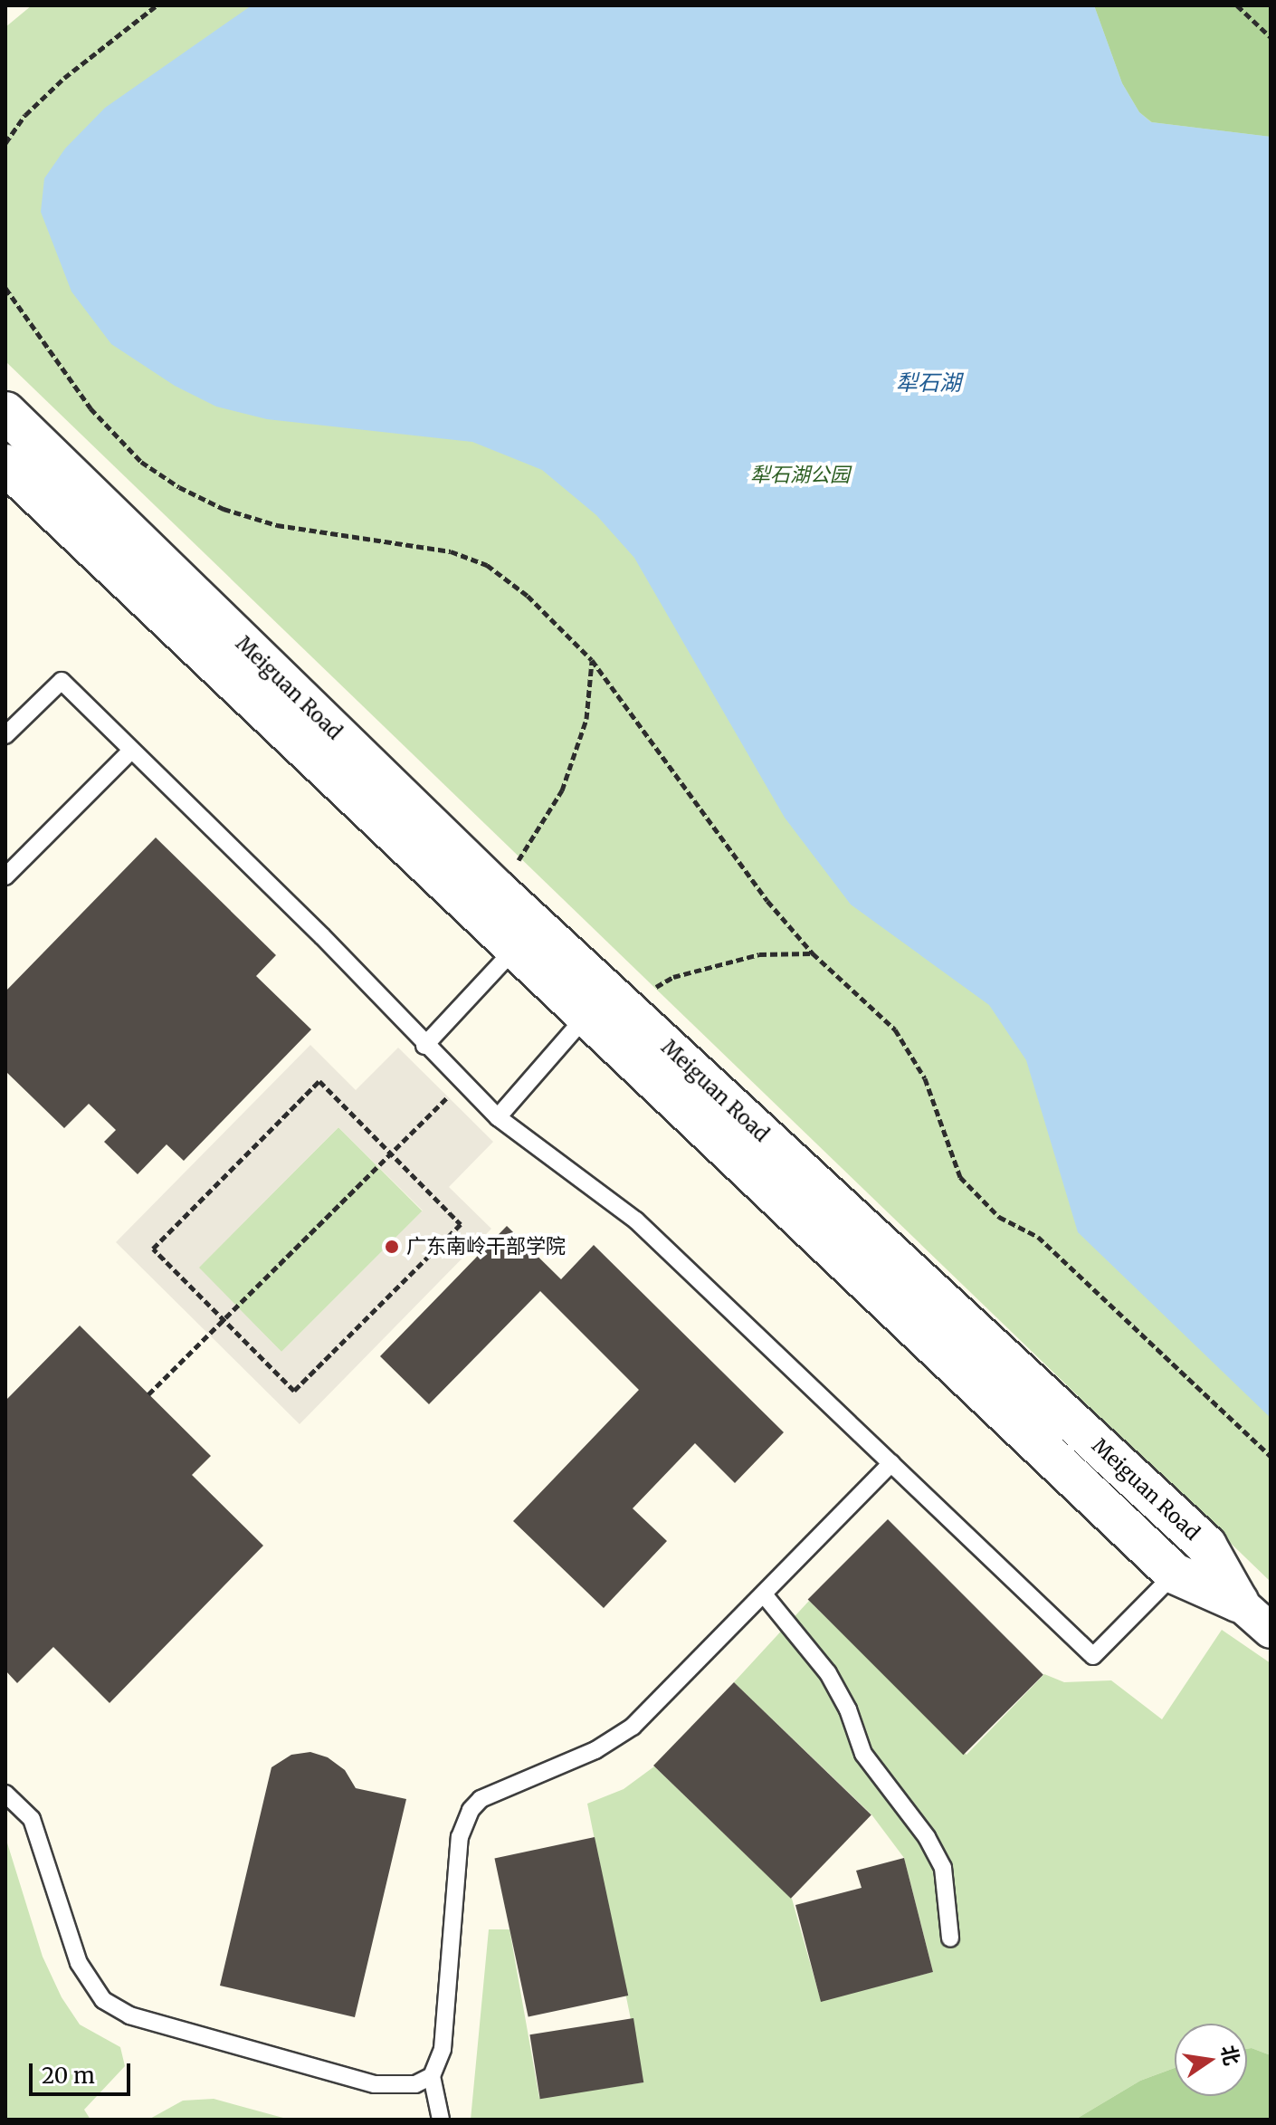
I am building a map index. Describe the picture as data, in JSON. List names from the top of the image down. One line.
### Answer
{"streets":{"street":["Meiguan Road"]},"water":["犁石湖"],"parks":["犁石湖公园"],"places":["广东南岭干部学院"],"scale_bar":"20 m","north":"right"}
